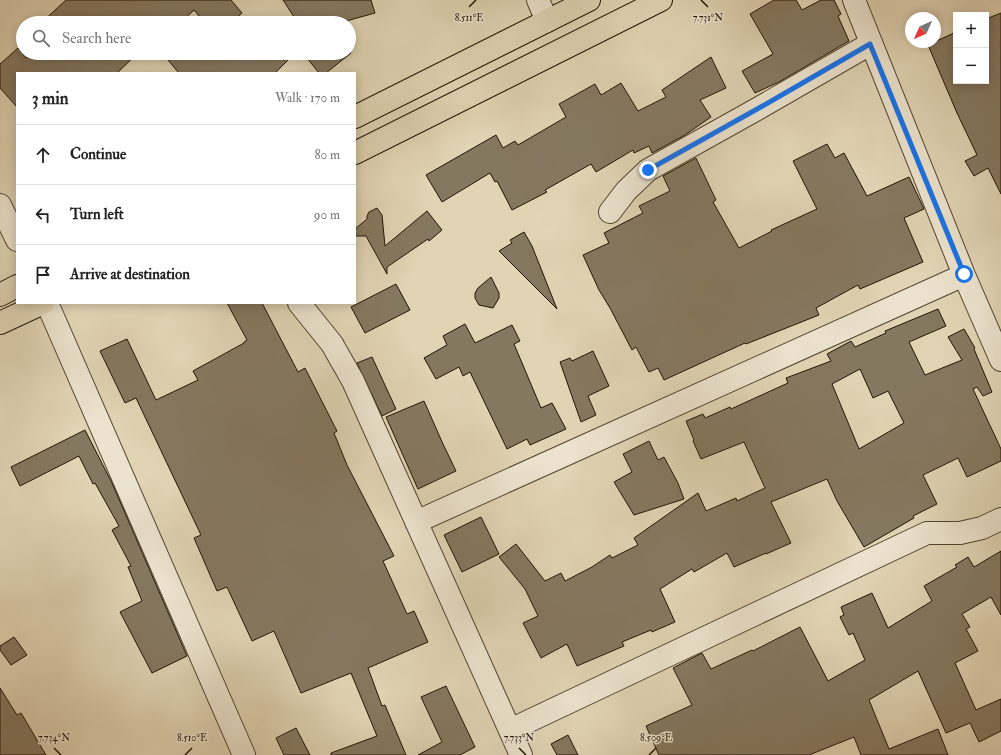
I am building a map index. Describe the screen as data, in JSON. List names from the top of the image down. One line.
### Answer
{"north":"bottom left","page":{"map_buttons":["+","−"],"search":"Search here","heading":["3 min","Walk · 170 m"],"list":[["Continue","80 m"],["Turn left","90 m"],"Arrive at destination"]},"coordinates":["8.511°E","7.731°N","8.510°E","8.509°E","7.734°N","7.733°N"]}
